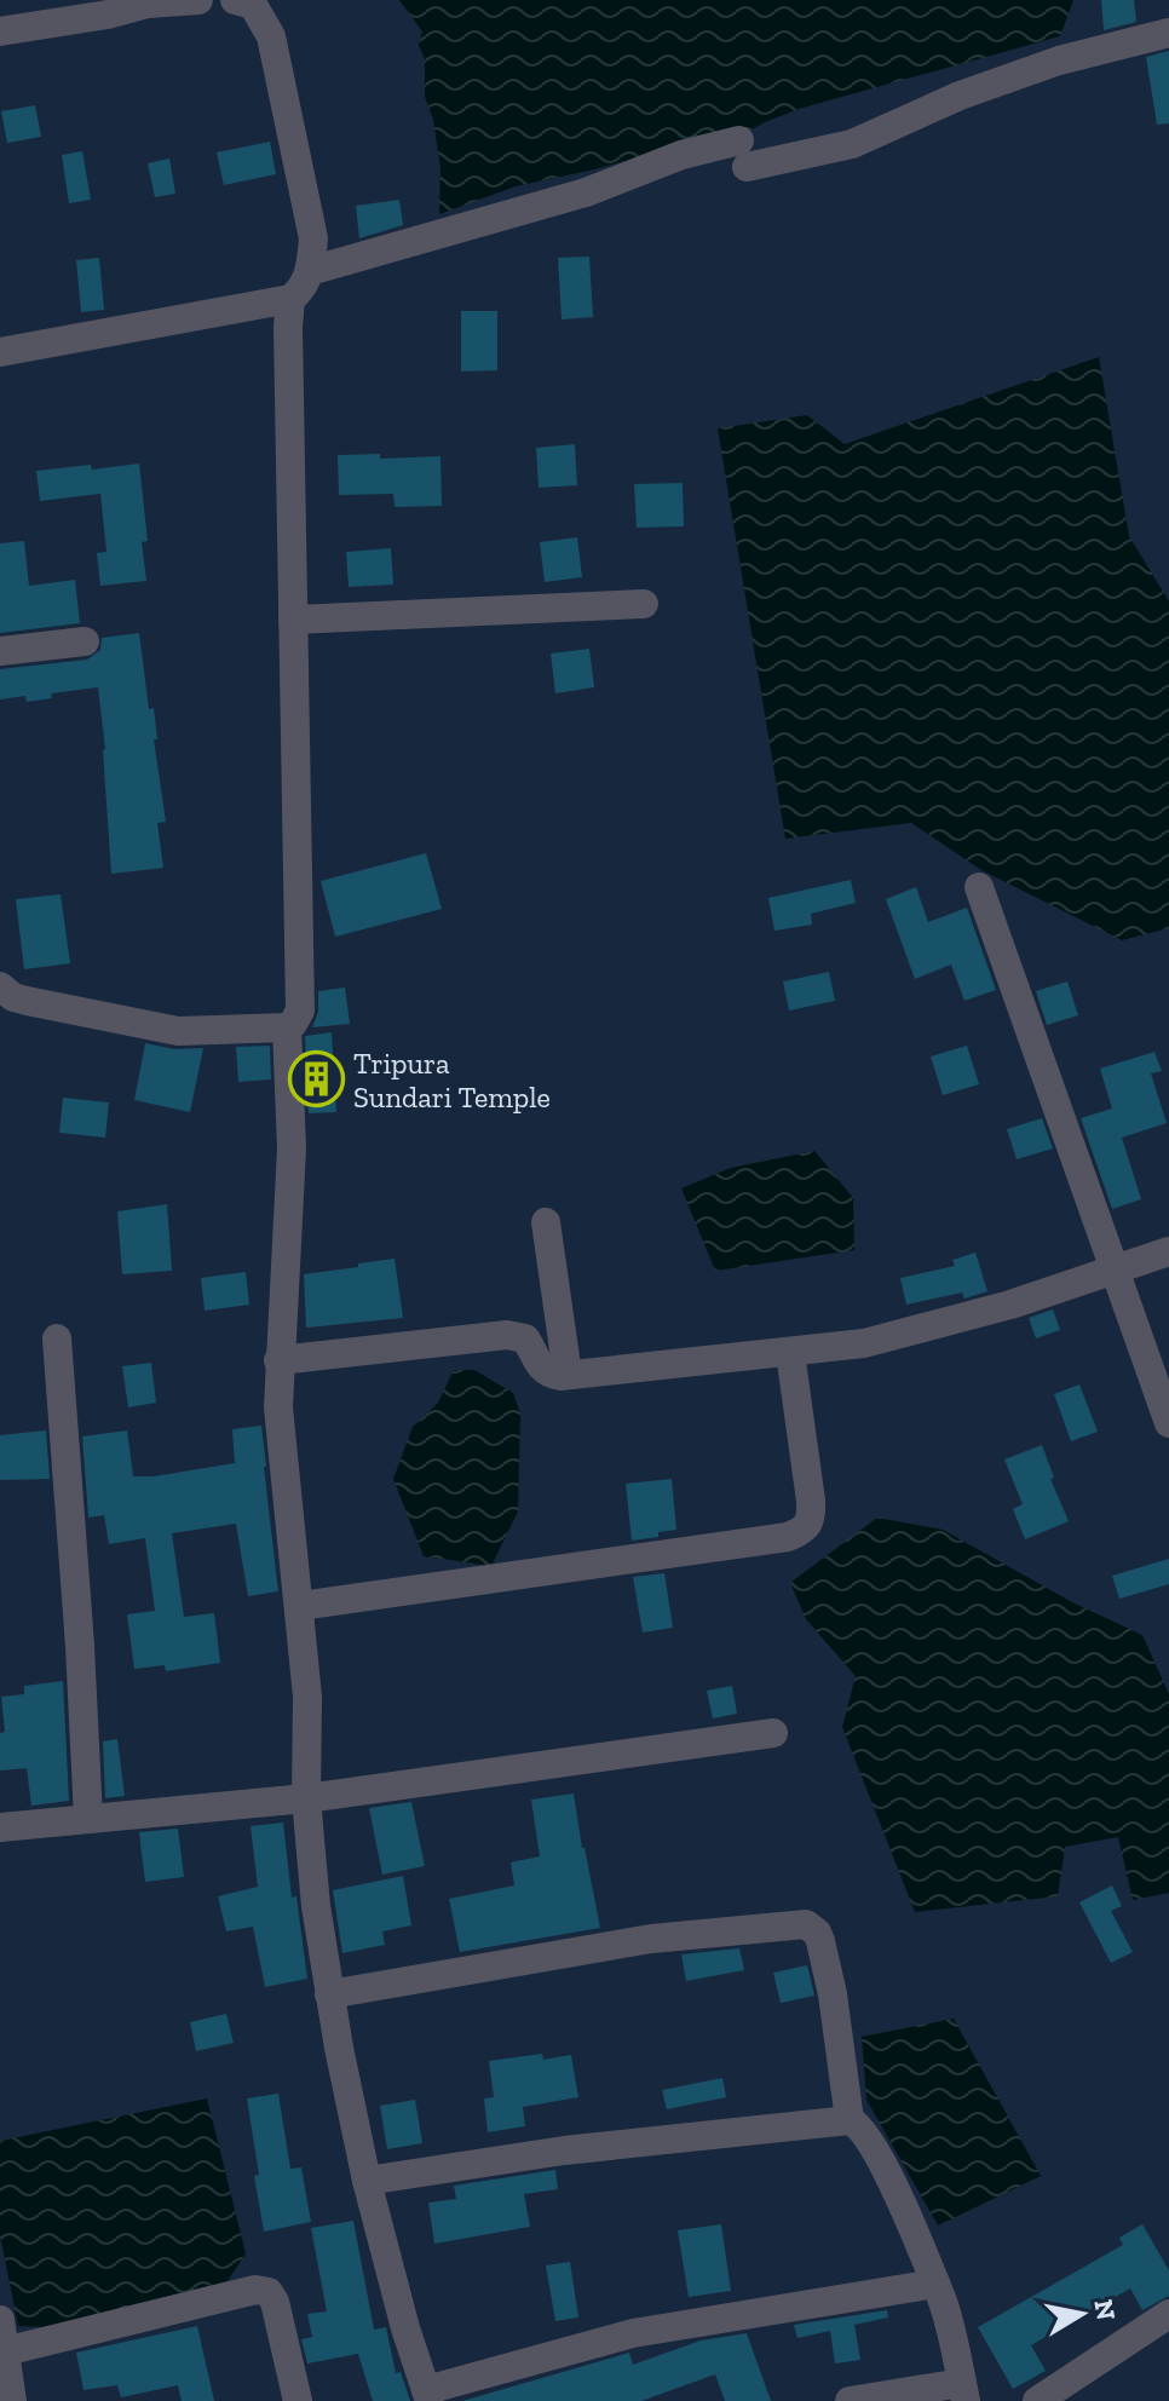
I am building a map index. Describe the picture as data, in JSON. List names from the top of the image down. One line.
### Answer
{"places":{"building":["Tripura Sundari Temple"]},"north":"right"}
